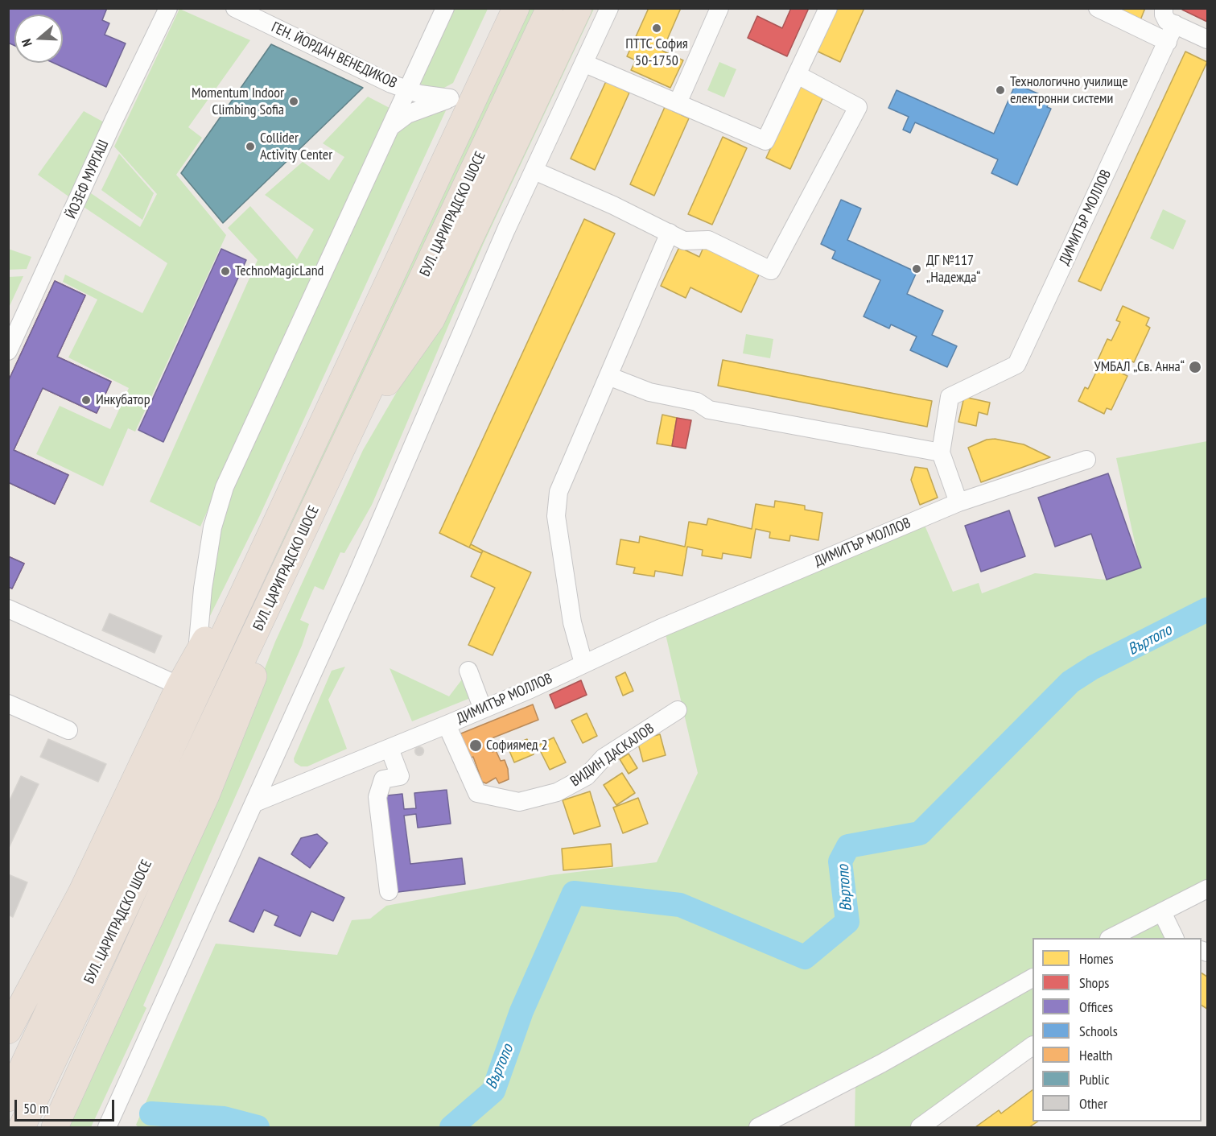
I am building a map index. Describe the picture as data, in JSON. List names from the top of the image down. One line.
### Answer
{"streets":{"highway":["БУЛ. ЦАРИГРАДСКО ШОСЕ"],"street":["ГЕН. ЙОРДАН ВЕНЕДИКОВ","ЙОЗЕФ МУРГАШ","ДИМИТЪР МОЛЛОВ","ВИДИН ДАСКАЛОВ"]},"crossings":[["ДИМИТЪР МОЛЛОВ","ВИДИН ДАСКАЛОВ"]],"water":["Въртопо"],"places":["ПТТС София 50-1750","Технологично училище електронни системи","Momentum Indoor Climbing Sofia","Collider Activity Center","ДГ №117 „Надежда“","TechnoMagicLand","УМБАЛ „Св. Анна“","Инкубатор","Софиямед 2"],"legend":["Homes","Shops","Offices","Schools","Health","Public","Other"],"scale_bar":"50 m","north":"left"}
